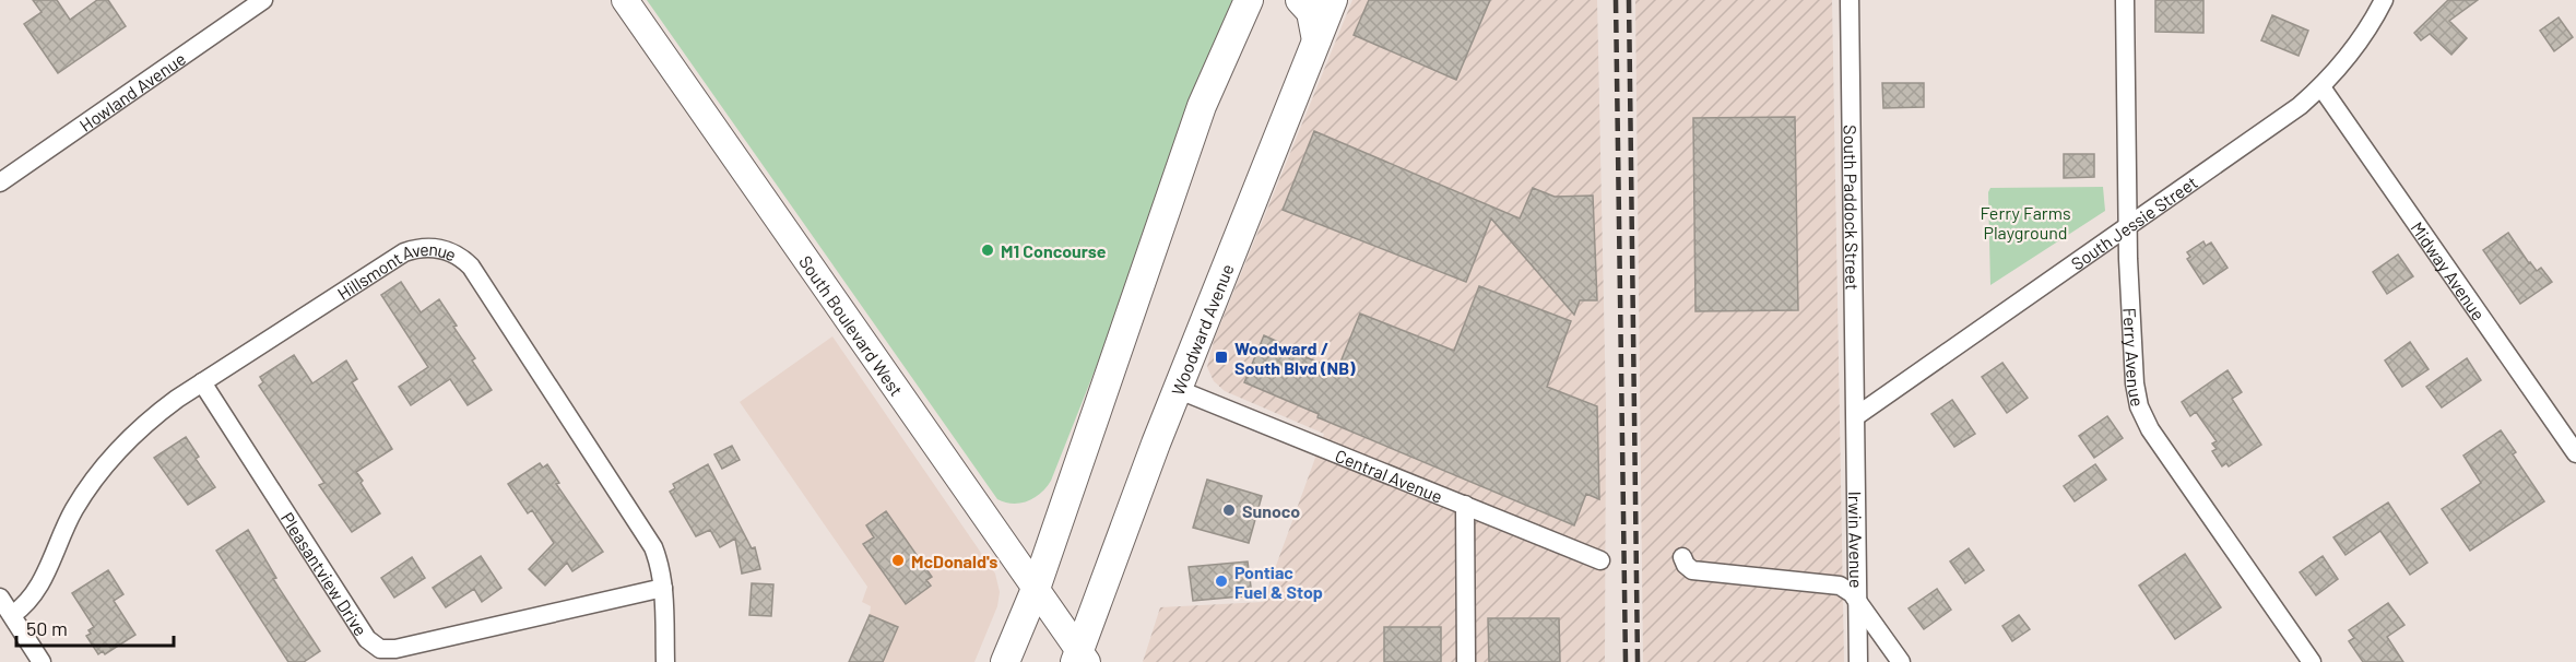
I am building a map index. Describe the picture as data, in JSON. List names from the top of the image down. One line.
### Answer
{"streets":{"main road":["Woodward Avenue"],"street":["Howland Avenue","South Paddock Street","South Jessie Street","Midway Avenue","Hillsmont Avenue","South Boulevard West","Ferry Avenue","Central Avenue","Irwin Avenue","Pleasantview Drive"]},"crossings":[["South Paddock Street","South Jessie Street"],["South Paddock Street","Irwin Avenue"],["South Jessie Street","Midway Avenue"],["South Jessie Street","Ferry Avenue"],["South Jessie Street","Irwin Avenue"],["Hillsmont Avenue","Pleasantview Drive"],["South Boulevard West","Woodward Avenue"],["Woodward Avenue","Central Avenue"]],"parks":["Ferry Farms Playground"],"places":{"other":["M1 Concourse","Sunoco","McDonald's","Pontiac Fuel & Stop"],"transit":["Woodward / South Blvd (NB)"]},"scale_bar":"50 m"}
